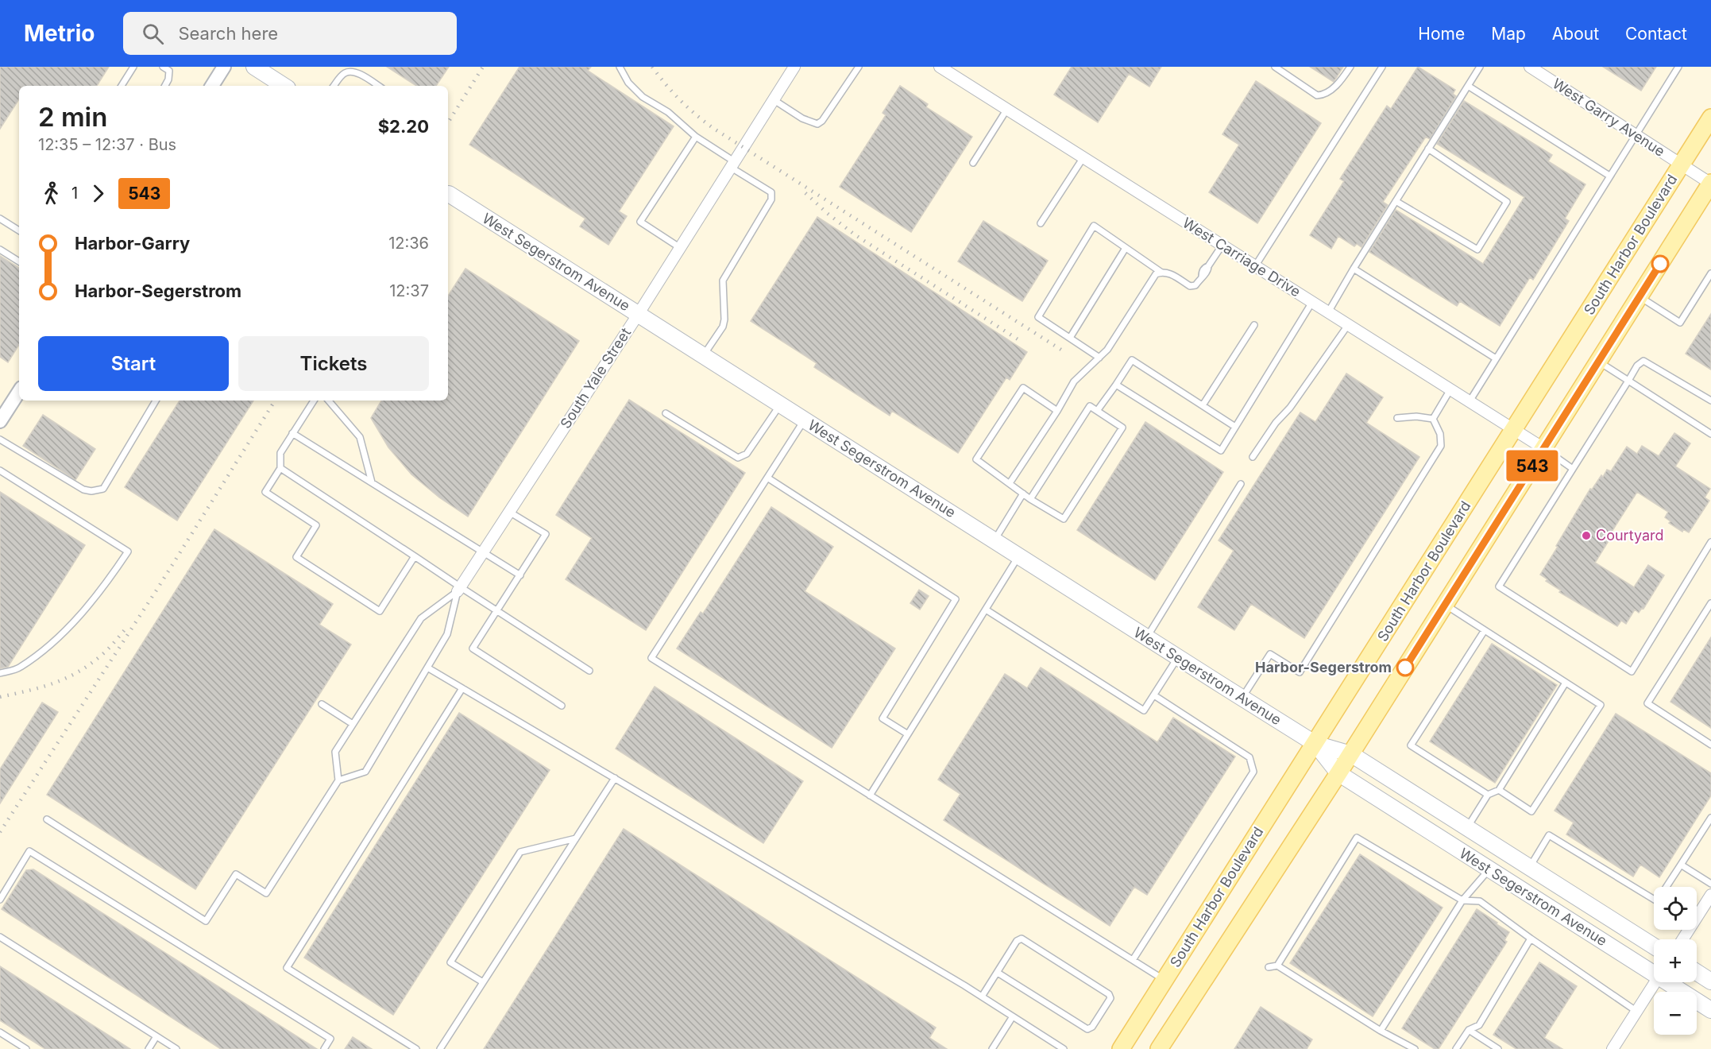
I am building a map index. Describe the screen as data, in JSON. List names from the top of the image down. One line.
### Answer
{"streets":{"main road":["South Harbor Boulevard","West Segerstrom Avenue"],"street":["West Garry Avenue","West Carriage Drive","South Yale Street"]},"crossings":[["West Garry Avenue","South Harbor Boulevard"],["South Harbor Boulevard","West Carriage Drive"],["South Harbor Boulevard","West Segerstrom Avenue"],["West Segerstrom Avenue","South Yale Street"]],"places":["Courtyard","Harbor-Segerstrom"],"lines":["bus line 543"],"page":{"header":"Metrio","search":"Search here","nav":["Home","Map","About","Contact"],"on_map":"543","heading":["2 min","12:35 – 12:37 · Bus","$2.20"],"legs":["1","543"],"list":[{"name":"Harbor-Garry","value":"12:36"},{"name":"Harbor-Segerstrom","value":"12:37"}],"buttons":["Start","Tickets"],"map_buttons":["+","−"]}}
